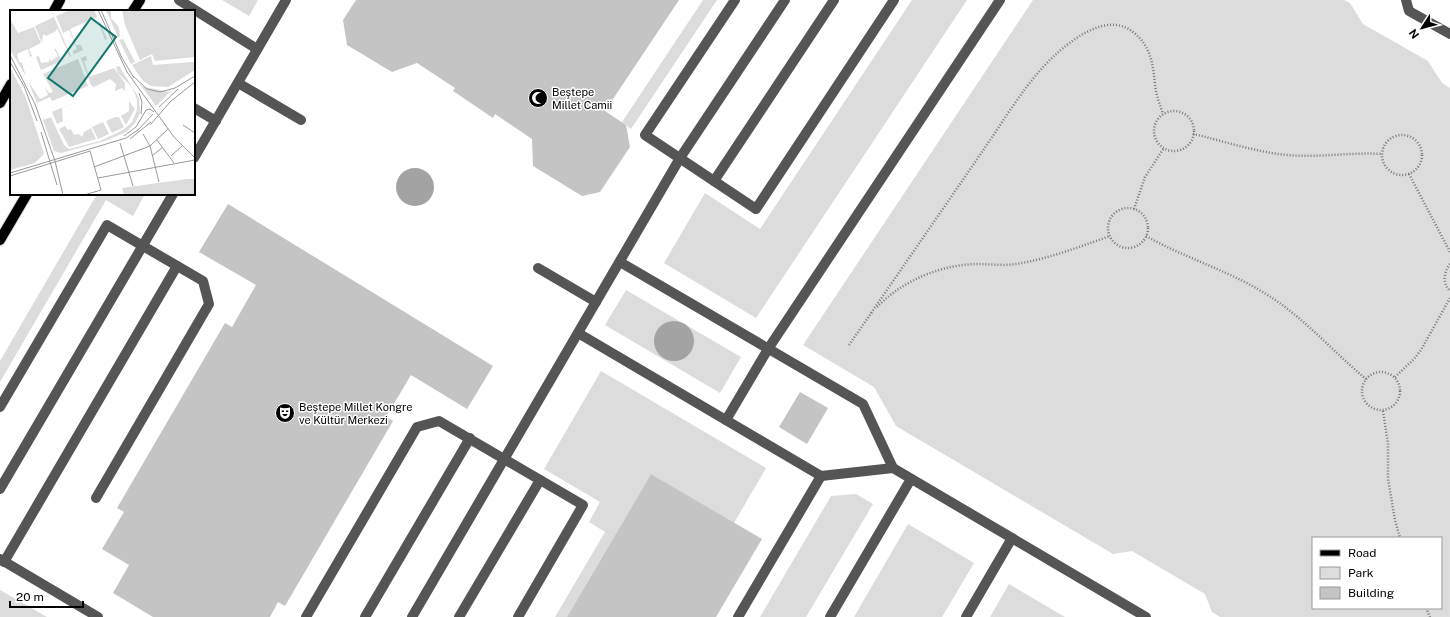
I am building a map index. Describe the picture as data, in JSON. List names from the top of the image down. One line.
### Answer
{"places":{"mosque":["Beştepe Millet Camii"],"theatre":["Beştepe Millet Kongre ve Kültür Merkezi"]},"legend":["Road","Park","Building"],"scale_bar":"20 m","north":"bottom left"}
